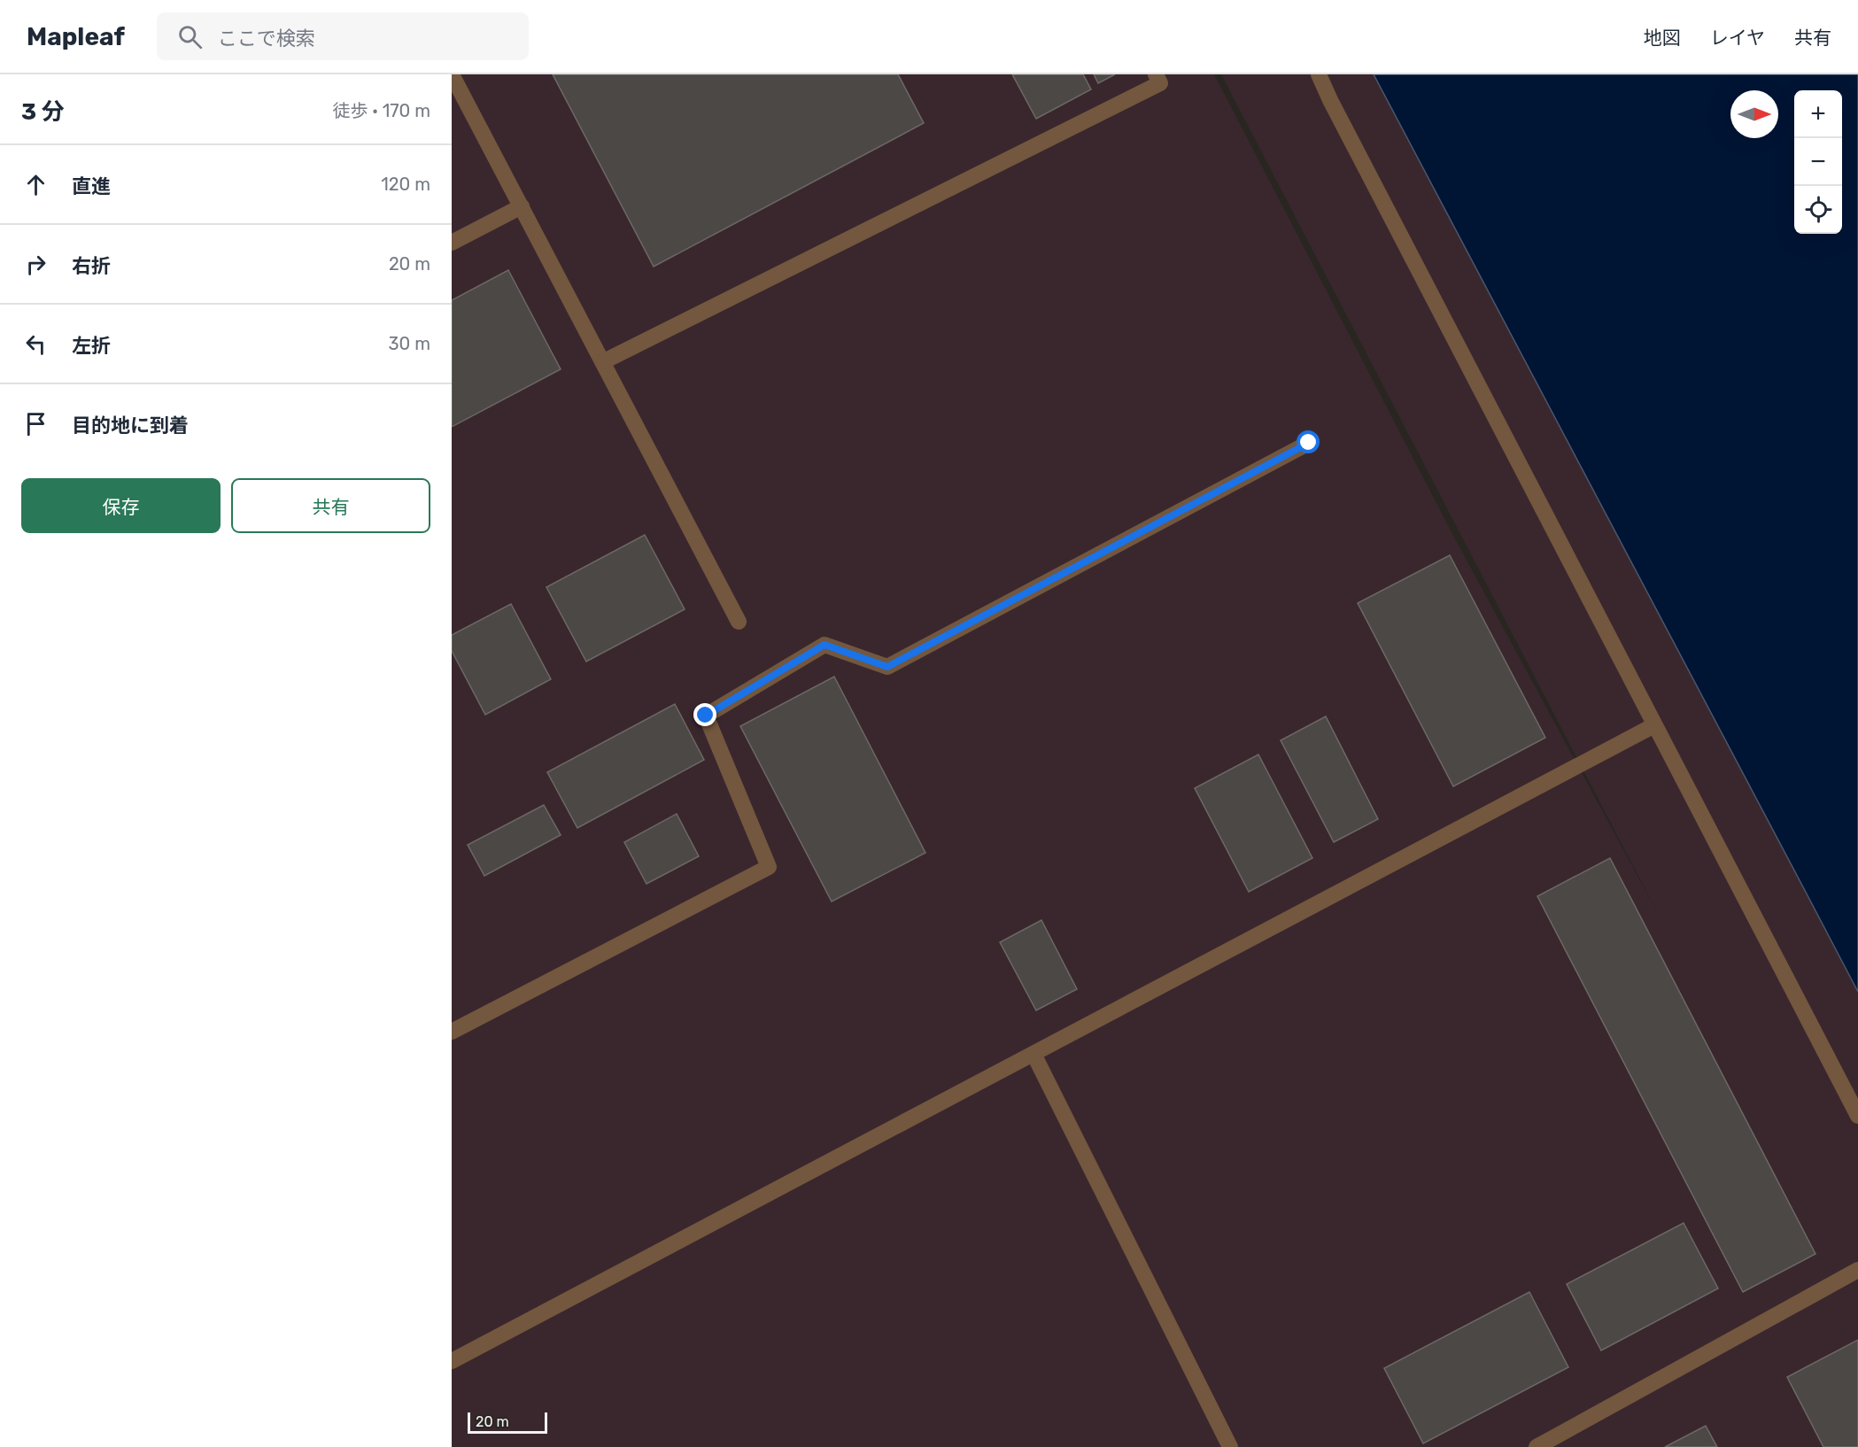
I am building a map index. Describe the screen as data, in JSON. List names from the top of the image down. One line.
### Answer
{"scale_bar":"20 m","north":"right","page":{"header":"Mapleaf","search":"ここで検索","nav":["地図","レイヤ","共有"],"heading":["3 分","徒歩 · 170 m"],"map_buttons":["+","−"],"list":[["直進","120 m"],["右折","20 m"],["左折","30 m"],"目的地に到着"],"buttons":["保存","共有"],"scale":"20 m"}}
